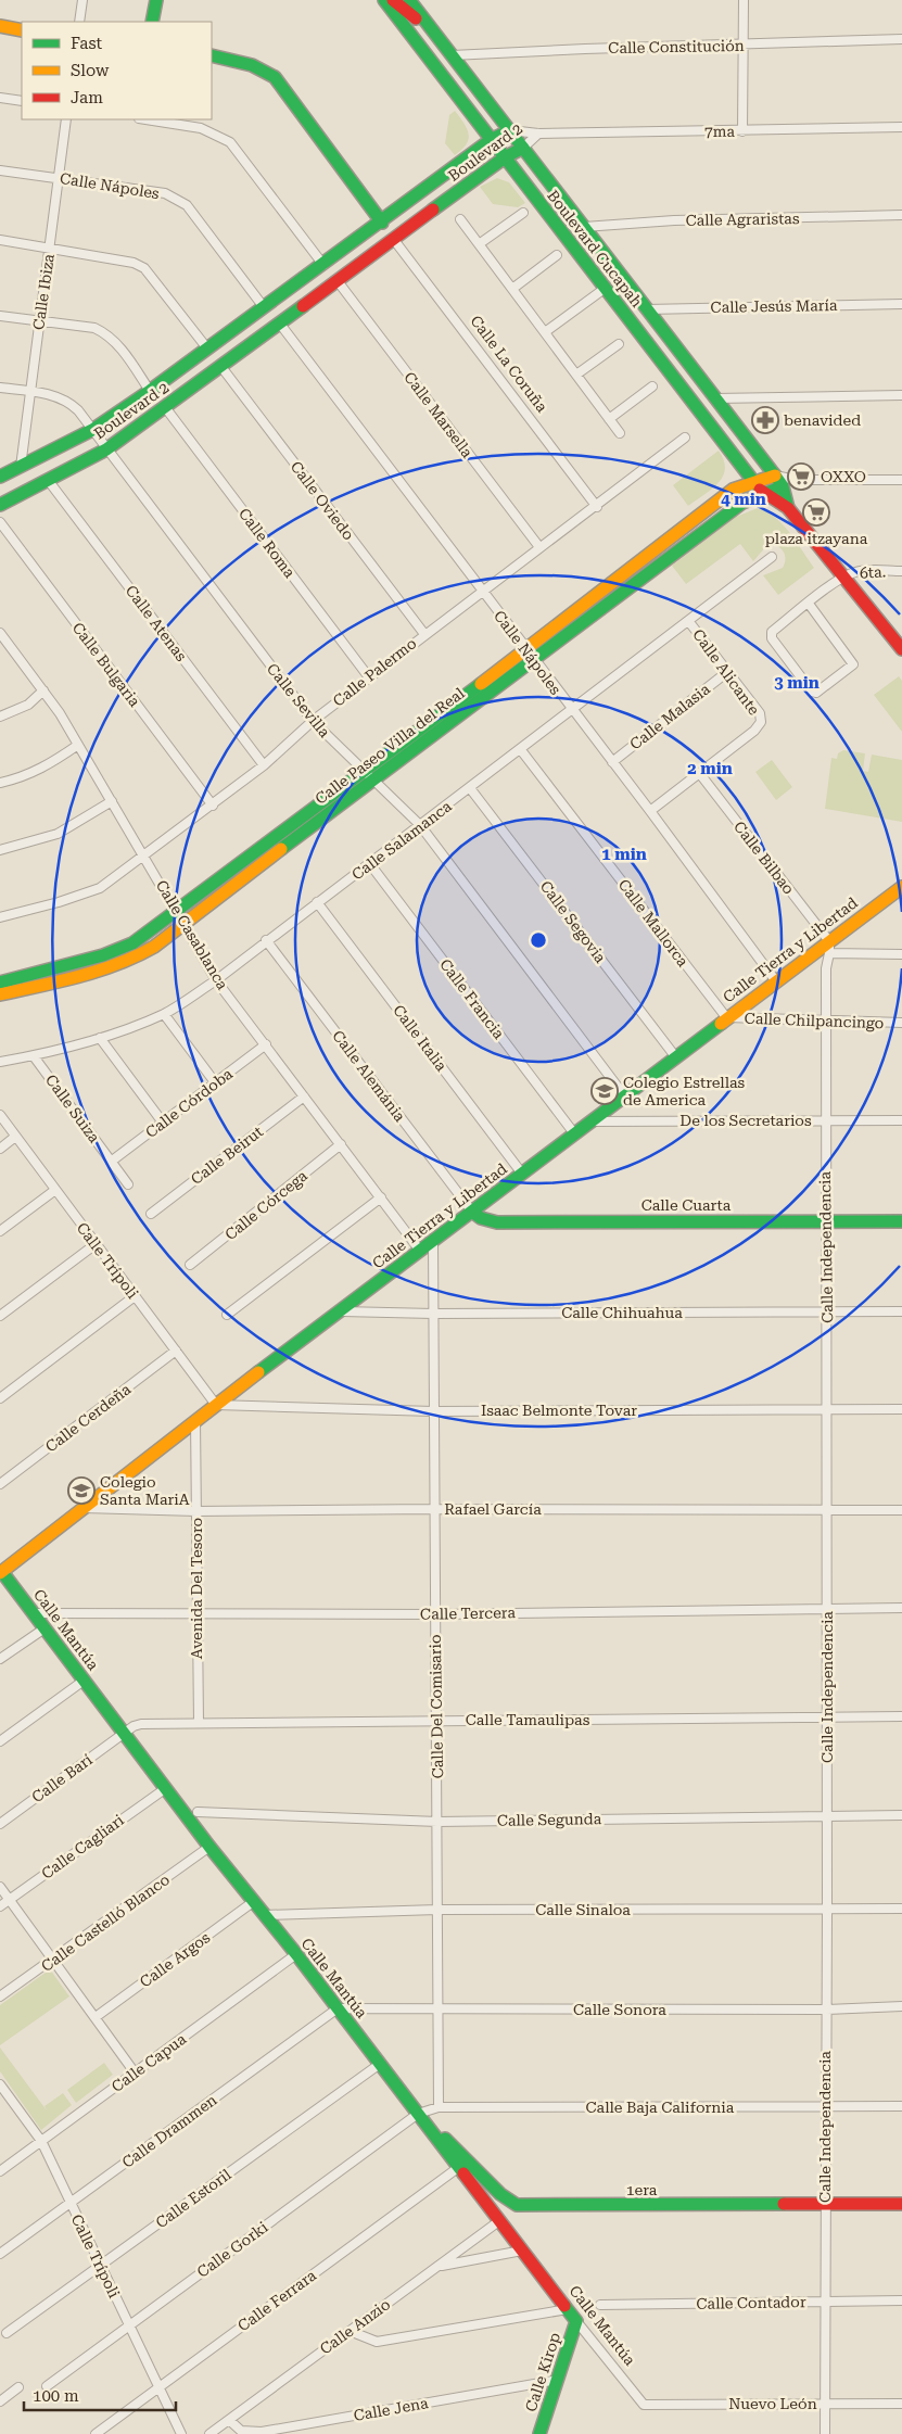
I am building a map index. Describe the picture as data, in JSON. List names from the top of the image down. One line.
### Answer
{"streets":{"street":["Calle Constitución","7ma","Boulevard 2","Calle Nápoles","Calle Agraristas","Boulevard Cucapah","Calle Ibiza","Calle Jesús María","Calle La Coruña","Calle Marsella","Calle Oviedo","Calle Roma","6ta.","Calle Atenas","Calle Bulgaria","Calle Palermo","Calle Alicante","Calle Sevilla","Calle Malasia","Calle Paseo Villa del Real","Calle Salamanca","Calle Bilbao","Calle Segovia","Calle Mallorca","Calle Casablanca","Calle Tierra y Libertad","Calle Francia","Calle Chilpancingo","Calle Italia","Calle Alemánia","Calle Córdoba","Calle Suiza","De los Secretarios","Calle Beirut","Calle Córcega","Calle Cuarta","Calle Independencia","Calle Trípoli","Calle Chihuahua","Isaac Belmonte Tovar","Calle Cerdeña","Rafael García","Avenida Del Tesoro","Calle Tercera","Calle Mantúa","Calle Del Comisario","Calle Tamaulipas","Calle Barí","Calle Segunda","Calle Cagliari","Calle Sinaloa","Calle Castelló Blanco","Calle Argos","Calle Sonora","Calle Capua","Calle Baja California","Calle Drammen","1era","Calle Estoril","Calle Gorki","Calle Ferrara","Calle Contador","Calle Anzio","Calle Kirop","Nuevo León","Calle Jena"]},"crossings":[["Calle Constitución","Boulevard Cucapah"],["7ma","Boulevard 2"],["Boulevard 2","Calle Nápoles"],["Boulevard 2","Boulevard Cucapah"],["Boulevard 2","Calle Ibiza"],["Boulevard 2","Calle La Coruña"],["Boulevard 2","Calle Marsella"],["Boulevard 2","Calle Oviedo"],["Boulevard 2","Calle Roma"],["Boulevard 2","Calle Atenas"],["Boulevard 2","Calle Sevilla"],["Calle Nápoles","Calle Ibiza"],["Calle Nápoles","Calle Palermo"],["Calle Nápoles","Calle Malasia"],["Calle Nápoles","Calle Paseo Villa del Real"],["Calle Nápoles","Calle Salamanca"],["Calle Nápoles","Calle Tierra y Libertad"],["Calle Agraristas","Boulevard Cucapah"],["Boulevard Cucapah","Calle Jesús María"],["Boulevard Cucapah","6ta."],["Boulevard Cucapah","Calle Paseo Villa del Real"],["Calle Ibiza","Calle Sevilla"],["Calle La Coruña","Calle Palermo"],["Calle Marsella","Calle Palermo"],["Calle Oviedo","Calle Palermo"],["Calle Roma","Calle Palermo"],["Calle Atenas","Calle Palermo"],["Calle Bulgaria","Calle Palermo"],["Calle Palermo","Calle Sevilla"],["Calle Palermo","Calle Casablanca"],["Calle Alicante","Calle Malasia"],["Calle Alicante","Calle Salamanca"],["Calle Alicante","Calle Bilbao"],["Calle Sevilla","Calle Paseo Villa del Real"],["Calle Sevilla","Calle Salamanca"],["Calle Sevilla","Calle Tierra y Libertad"],["Calle Paseo Villa del Real","Calle Casablanca"],["Calle Salamanca","Calle Segovia"],["Calle Salamanca","Calle Mallorca"],["Calle Salamanca","Calle Casablanca"],["Calle Salamanca","Calle Francia"],["Calle Salamanca","Calle Italia"],["Calle Salamanca","Calle Alemánia"],["Calle Salamanca","Calle Suiza"],["Calle Bilbao","Calle Tierra y Libertad"],["Calle Bilbao","Calle Independencia"],["Calle Segovia","Calle Tierra y Libertad"],["Calle Mallorca","Calle Tierra y Libertad"],["Calle Mallorca","Calle Chilpancingo"],["Calle Casablanca","Calle Tierra y Libertad"],["Calle Casablanca","Calle Córdoba"],["Calle Casablanca","Calle Beirut"],["Calle Casablanca","Calle Córcega"],["Calle Tierra y Libertad","Calle Francia"],["Calle Tierra y Libertad","Calle Chilpancingo"],["Calle Tierra y Libertad","Calle Italia"],["Calle Tierra y Libertad","Calle Alemánia"],["Calle Tierra y Libertad","De los Secretarios"],["Calle Tierra y Libertad","Calle Cuarta"],["Calle Tierra y Libertad","Calle Independencia"],["Calle Tierra y Libertad","Calle Trípoli"],["Calle Tierra y Libertad","Calle Chihuahua"],["Calle Tierra y Libertad","Isaac Belmonte Tovar"],["Calle Tierra y Libertad","Rafael García"],["Calle Tierra y Libertad","Avenida Del Tesoro"],["Calle Tierra y Libertad","Calle Mantúa"],["Calle Tierra y Libertad","Calle Del Comisario"],["Calle Chilpancingo","Calle Independencia"],["Calle Alemánia","Calle Cuarta"],["Calle Córdoba","Calle Suiza"],["De los Secretarios","Calle Independencia"],["Calle Cuarta","Calle Independencia"],["Calle Independencia","Calle Chihuahua"],["Calle Independencia","Isaac Belmonte Tovar"],["Calle Independencia","Rafael García"],["Calle Independencia","Calle Tercera"],["Calle Independencia","Calle Tamaulipas"],["Calle Independencia","Calle Segunda"],["Calle Independencia","Calle Sinaloa"],["Calle Independencia","Calle Sonora"],["Calle Independencia","Calle Baja California"],["Calle Independencia","1era"],["Calle Independencia","Calle Contador"],["Calle Independencia","Nuevo León"],["Calle Trípoli","Isaac Belmonte Tovar"],["Calle Trípoli","Calle Cerdeña"],["Calle Trípoli","Calle Capua"],["Calle Trípoli","Calle Drammen"],["Calle Trípoli","Calle Estoril"],["Calle Trípoli","Calle Gorki"],["Calle Trípoli","Calle Ferrara"],["Calle Chihuahua","Calle Del Comisario"],["Isaac Belmonte Tovar","Calle Del Comisario"],["Rafael García","Avenida Del Tesoro"],["Rafael García","Calle Del Comisario"],["Avenida Del Tesoro","Calle Tercera"],["Avenida Del Tesoro","Calle Tamaulipas"],["Calle Tercera","Calle Mantúa"],["Calle Tercera","Calle Del Comisario"],["Calle Mantúa","Calle Tamaulipas"],["Calle Mantúa","Calle Barí"],["Calle Mantúa","Calle Cagliari"],["Calle Mantúa","Calle Sinaloa"],["Calle Mantúa","Calle Castelló Blanco"],["Calle Mantúa","Calle Argos"],["Calle Mantúa","Calle Sonora"],["Calle Mantúa","Calle Capua"],["Calle Mantúa","Calle Baja California"],["Calle Mantúa","Calle Drammen"],["Calle Mantúa","1era"],["Calle Mantúa","Calle Estoril"],["Calle Mantúa","Calle Gorki"],["Calle Mantúa","Calle Ferrara"],["Calle Mantúa","Calle Anzio"],["Calle Mantúa","Calle Kirop"],["Calle Mantúa","Nuevo León"],["Calle Del Comisario","Calle Tamaulipas"],["Calle Del Comisario","Calle Segunda"],["Calle Del Comisario","Calle Sinaloa"],["Calle Del Comisario","Calle Sonora"],["Calle Del Comisario","Calle Baja California"],["Calle Tamaulipas","Calle Barí"],["Calle Sonora","Calle Drammen"],["Calle Baja California","1era"],["Calle Baja California","Calle Gorki"],["1era","Calle Gorki"],["Calle Anzio","Calle Jena"],["Calle Kirop","Calle Jena"]],"places":{"pharmacy":["benavided"],"supermarket":["OXXO","plaza itzayana"],"school or university":["Colegio Estrellas de America","Colegio Santa MariA"]},"legend":["Fast","Slow","Jam"],"scale_bar":"100 m","rings":["4 min","3 min","2 min","1 min"]}
